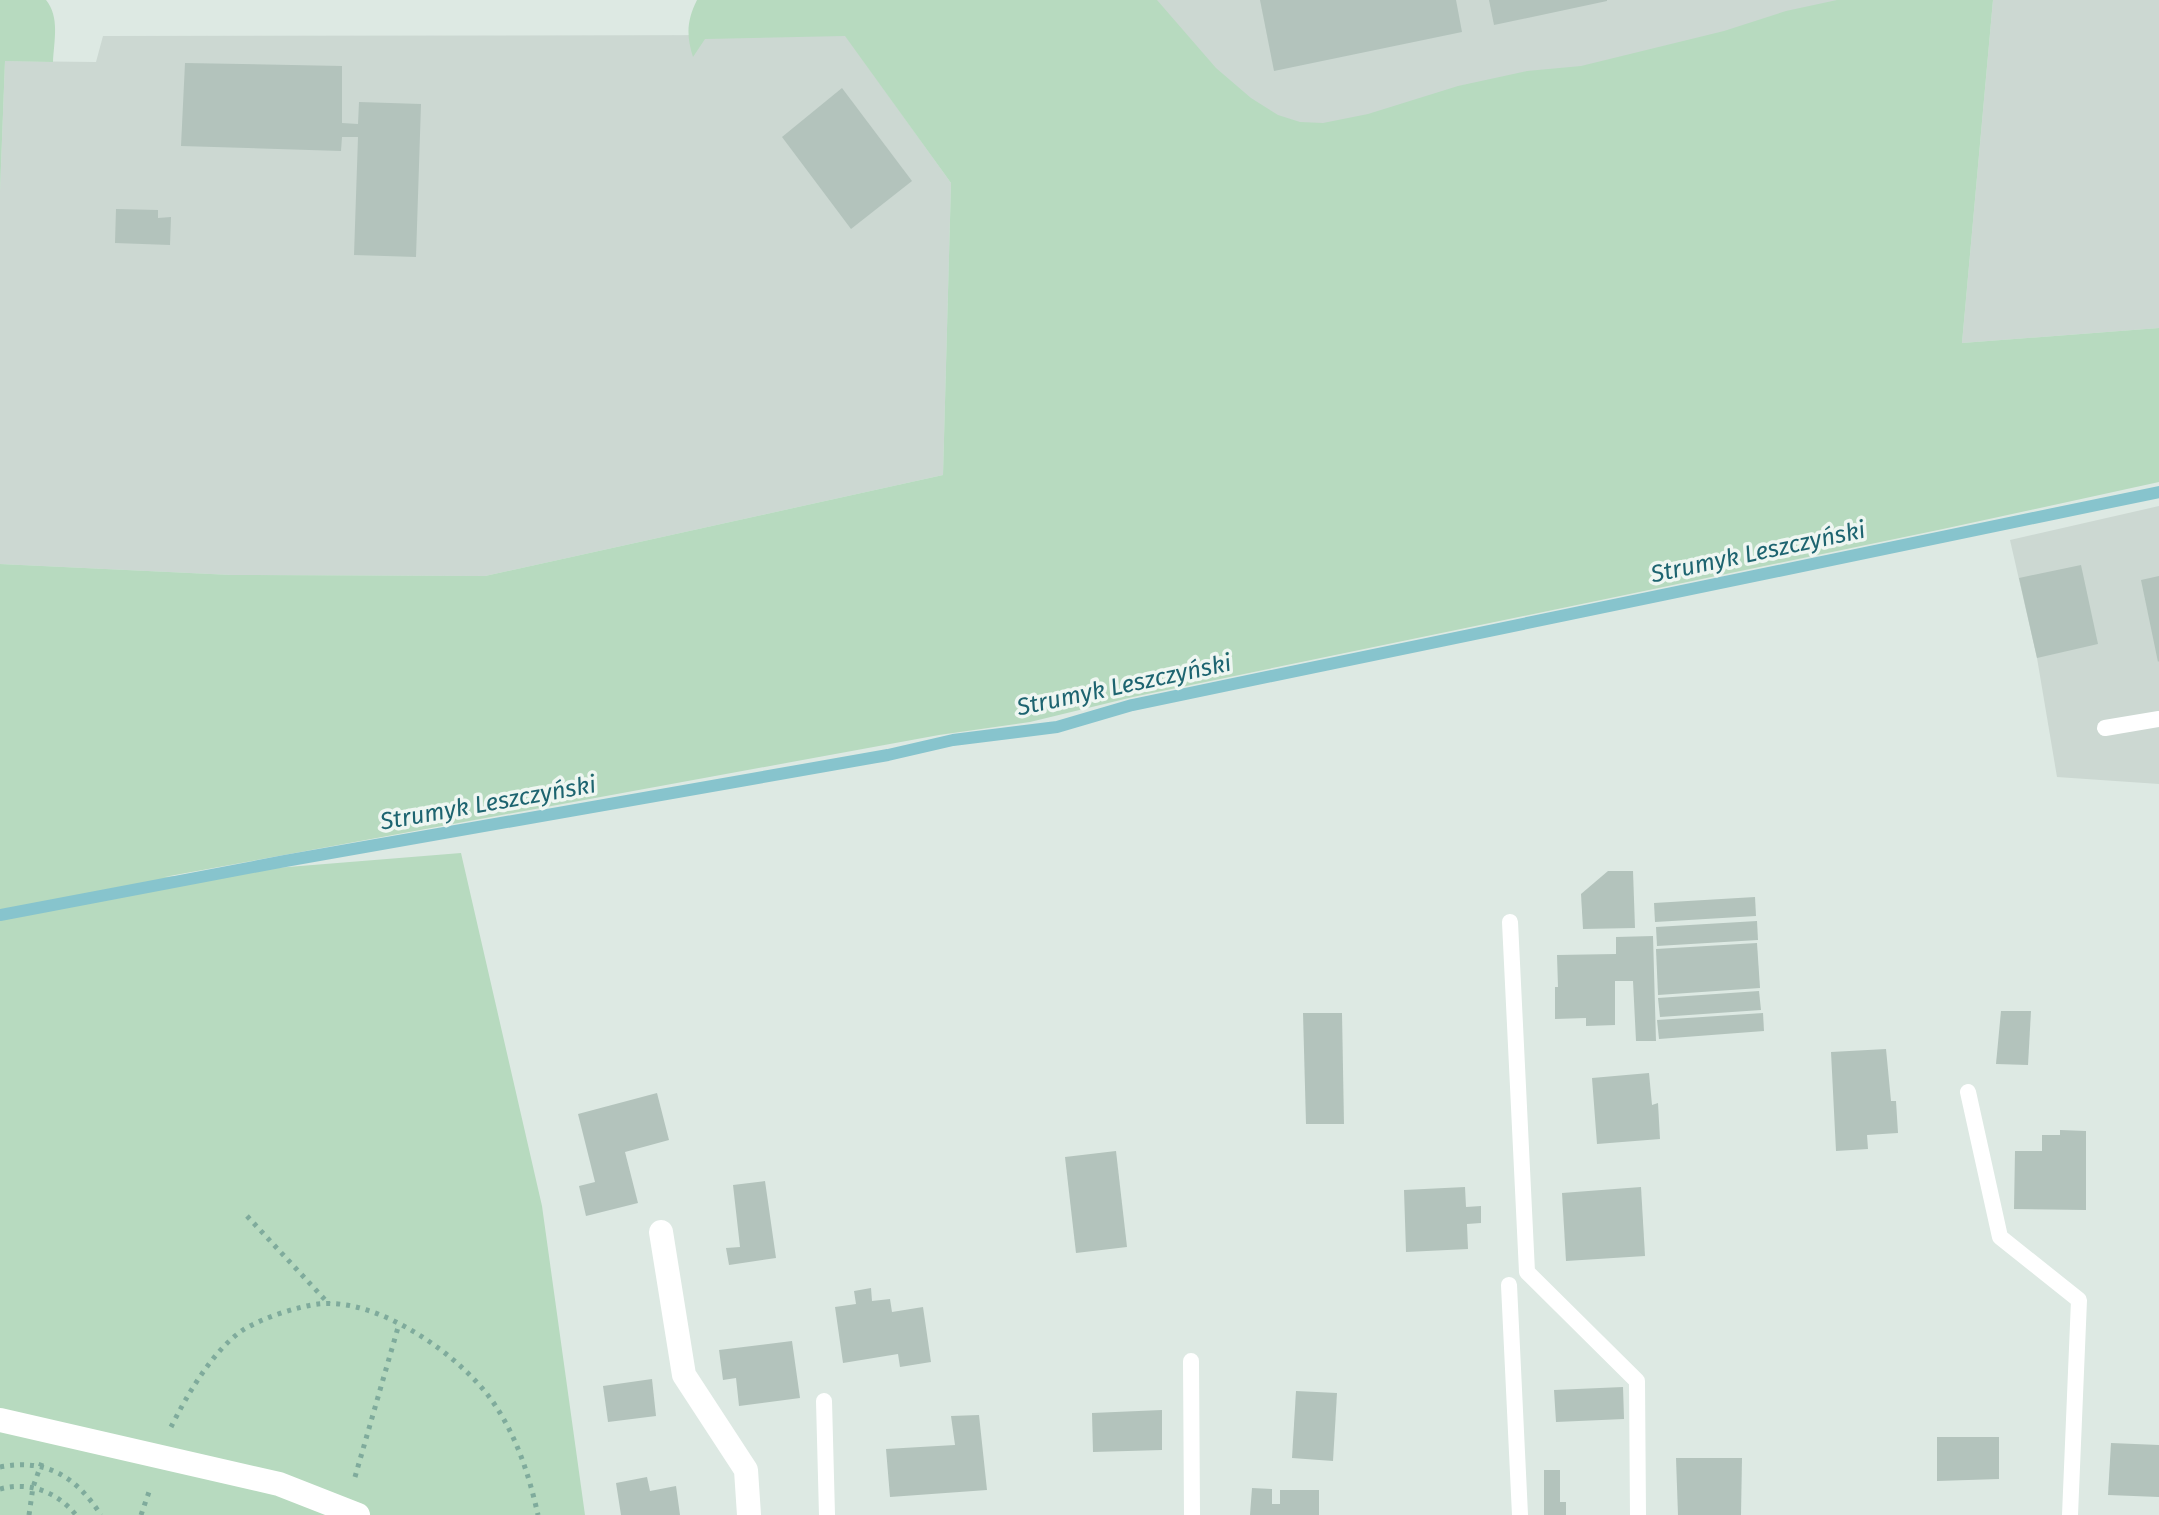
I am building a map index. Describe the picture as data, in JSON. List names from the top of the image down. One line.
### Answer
{"water":["Strumyk Leszczyński"]}
